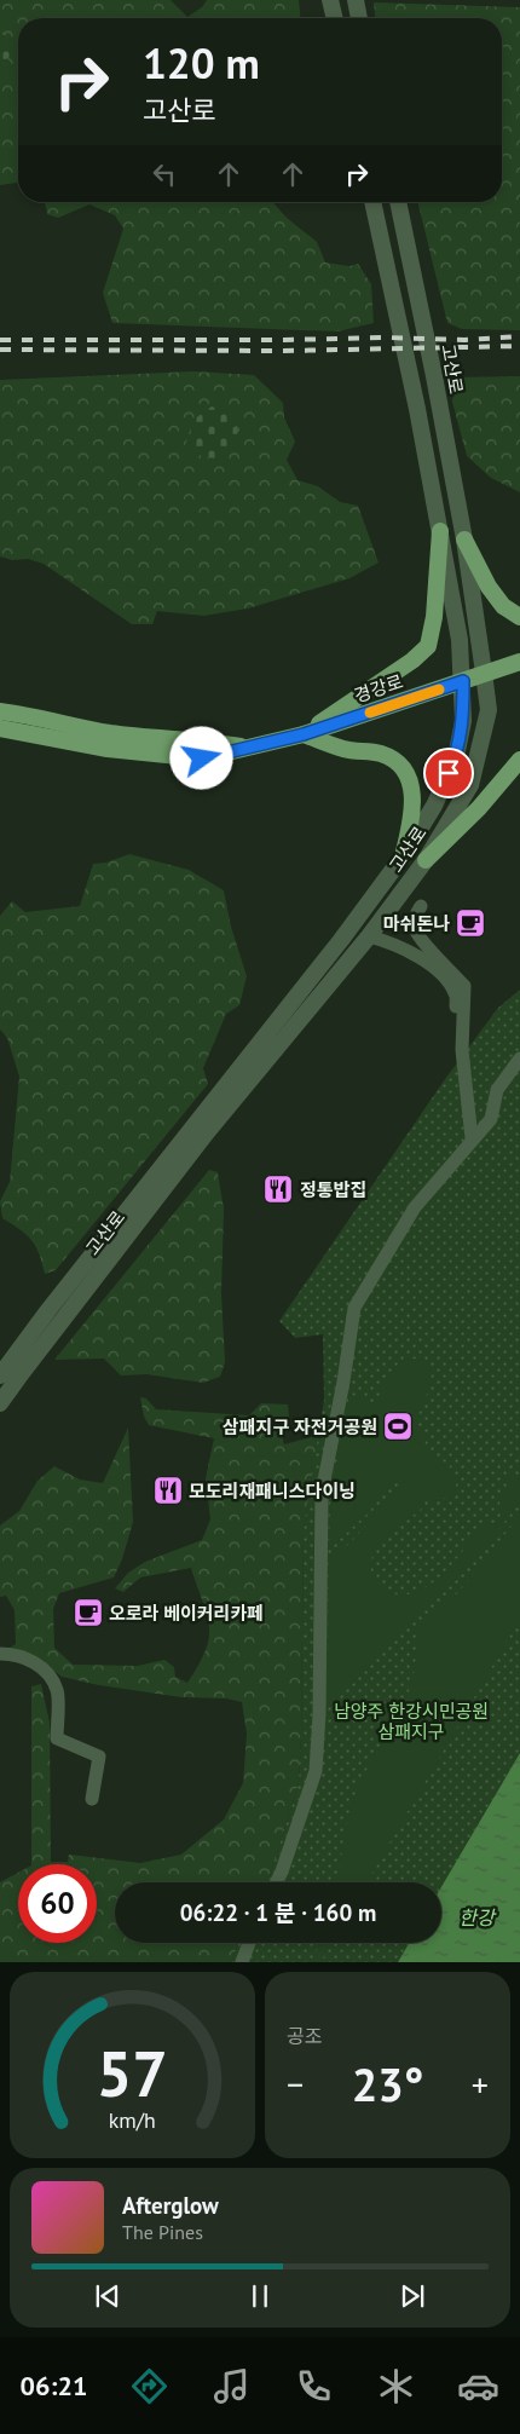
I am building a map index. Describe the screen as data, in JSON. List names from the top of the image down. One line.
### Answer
{"streets":{"main road":["경강로"],"street":["고산로"]},"crossings":[["고산로","경강로"]],"water":["한강"],"parks":["남양주 한강시민공원 삼패지구"],"places":{"cafe":["마쉬돈나","오로라 베이커리카페"],"restaurant":["정통밥집","모도리재패니스다이닝"],"sports":["삼패지구 자전거공원"]},"page":{"turn":["120 m","고산로"],"limit":"60","trip":"06:22 · 1 분 · 160 m","tile":"공조","heat":["−","23°","+"],"song":["Afterglow","The Pines"],"tabs":"06:21","gauge":["57","km/h"]}}
